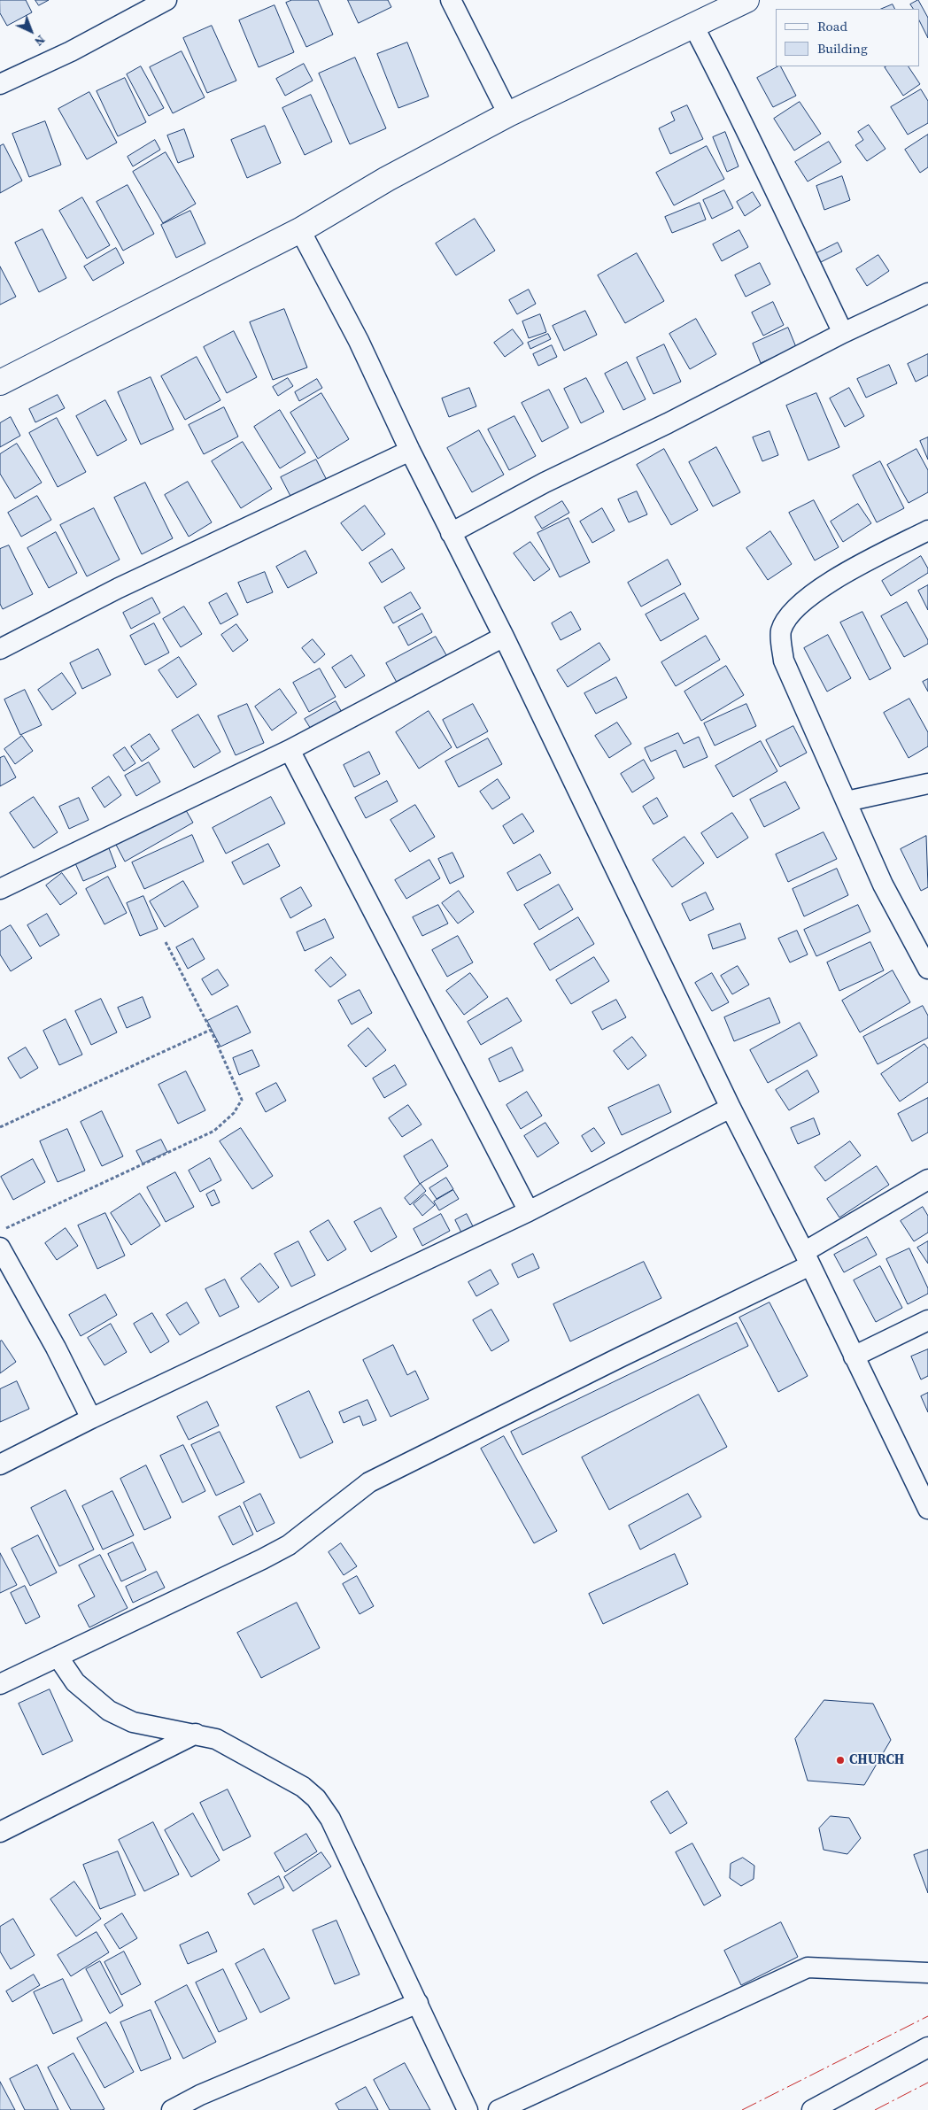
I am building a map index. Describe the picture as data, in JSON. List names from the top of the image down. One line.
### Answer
{"places":["CHURCH"],"legend":["Road","Building"],"north":"bottom right"}
